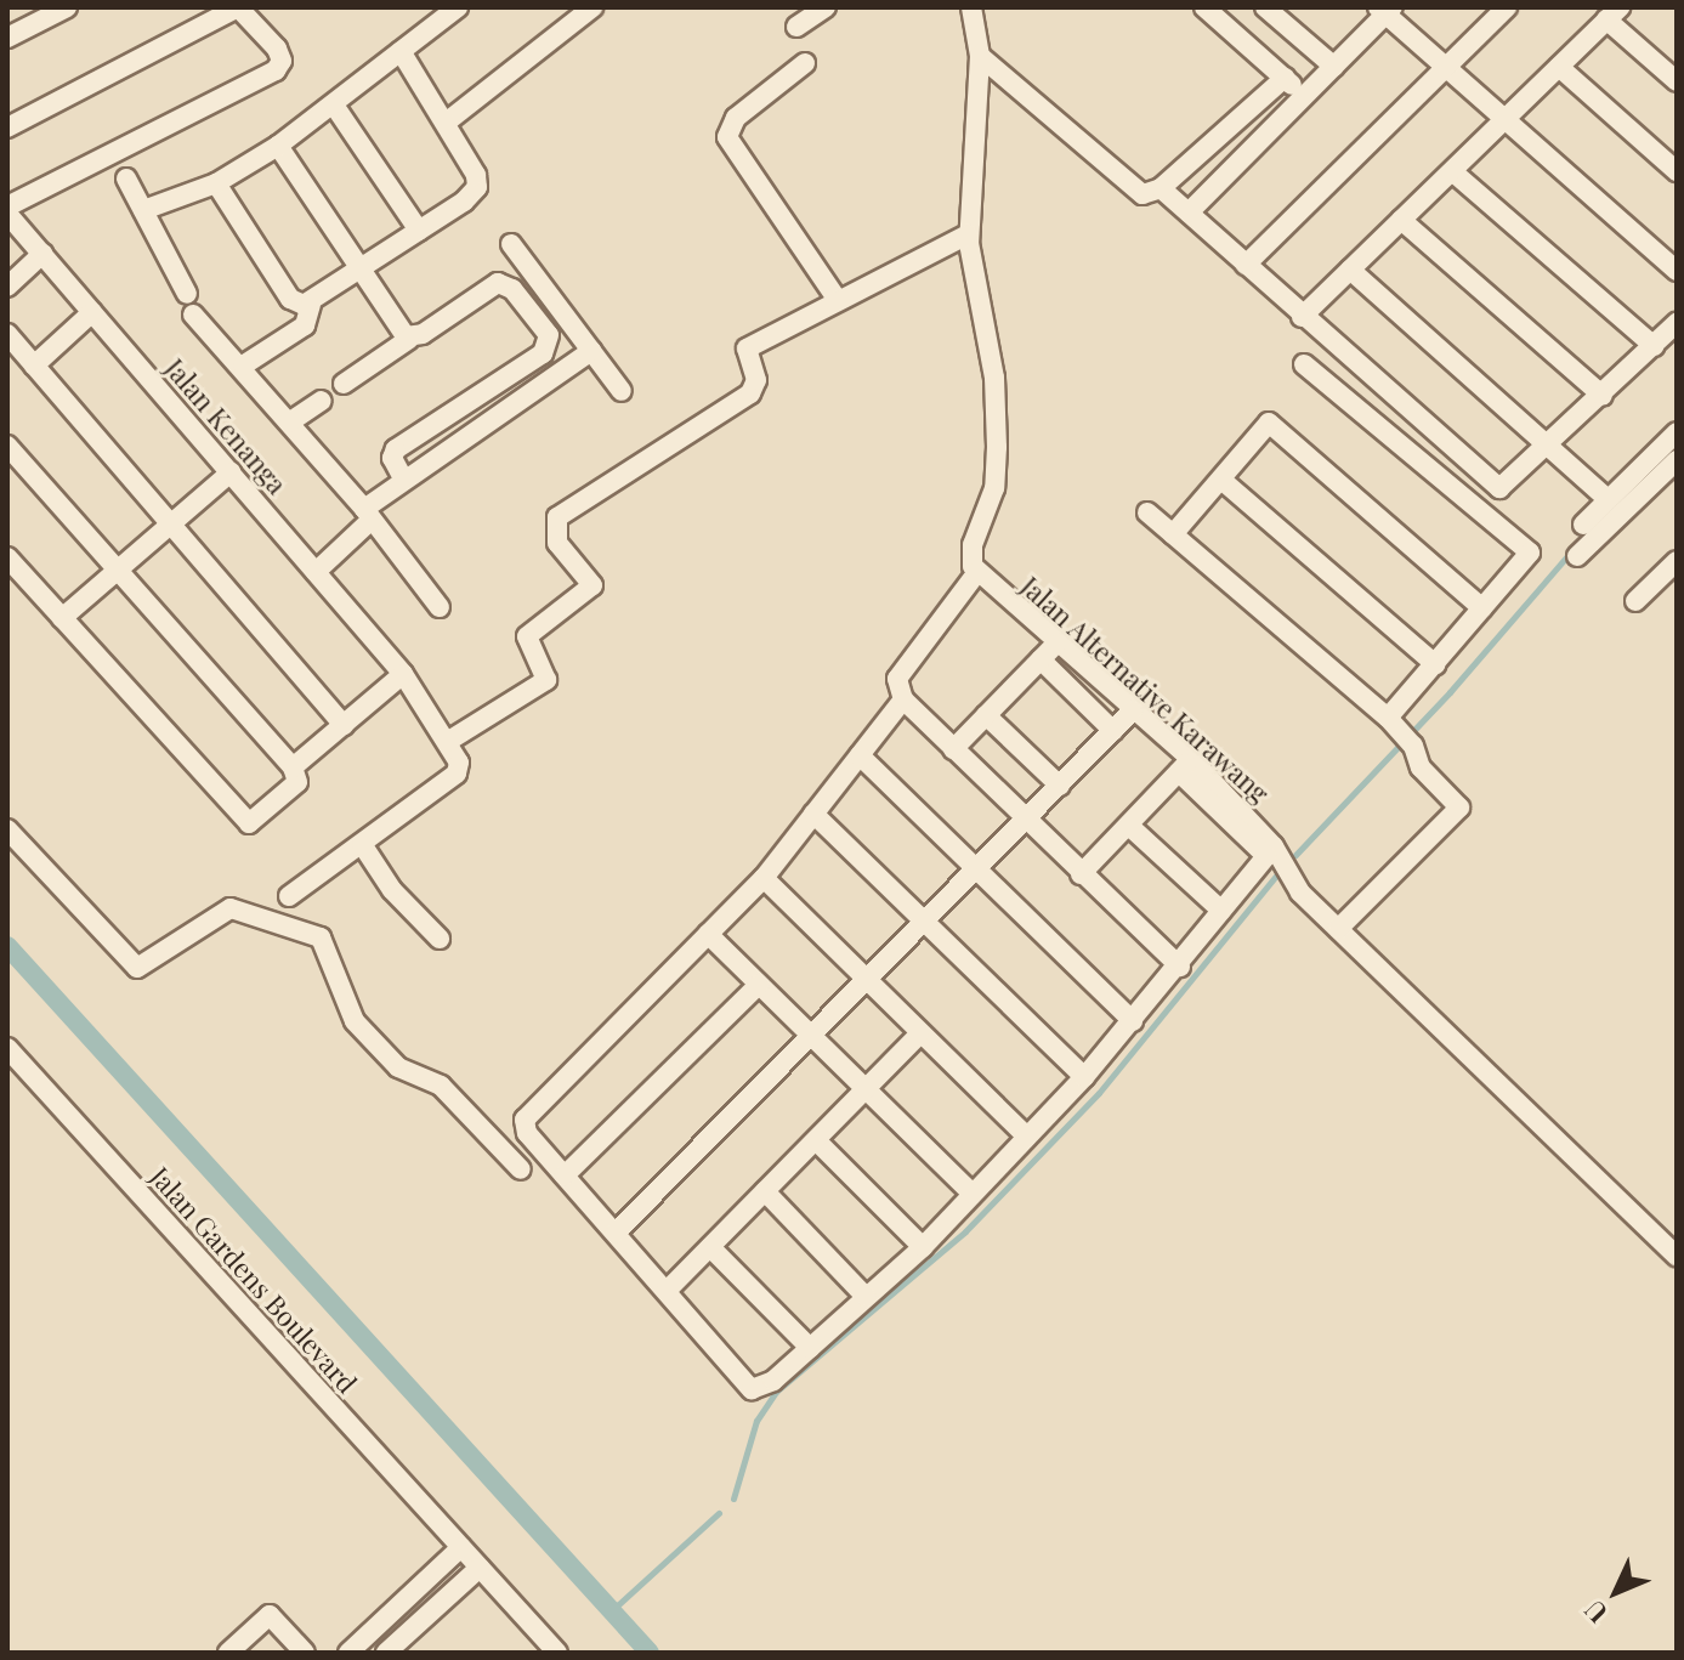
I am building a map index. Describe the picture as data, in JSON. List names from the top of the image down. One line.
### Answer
{"streets":{"street":["Jalan Kenanga","Jalan Alternative Karawang","Jalan Gardens Boulevard"]},"north":"bottom left"}
